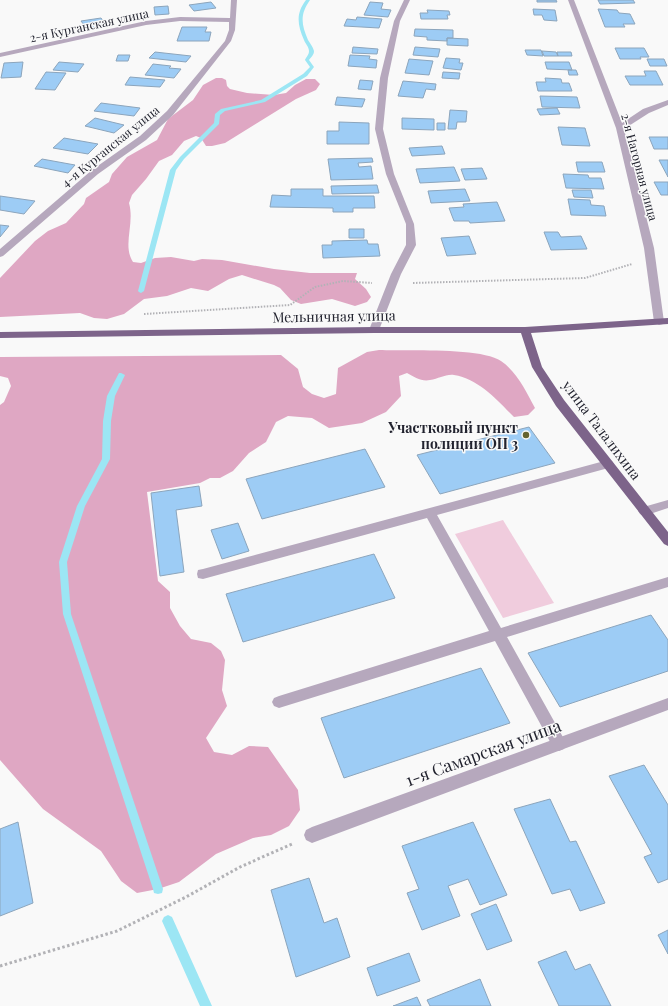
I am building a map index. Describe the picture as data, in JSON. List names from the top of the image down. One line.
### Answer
{"streets":{"main road":["Мельничная улица","улица Талалихина"],"street":["2-я Курганская улица","4-я Курганская улица","2-я Нагорная улица","1-я Самарская улица"]},"crossings":[["2-я Курганская улица","4-я Курганская улица"],["2-я Нагорная улица","Мельничная улица"],["Мельничная улица","улица Талалихина"]],"places":["Участковый пункт полиции ОП 3"]}
